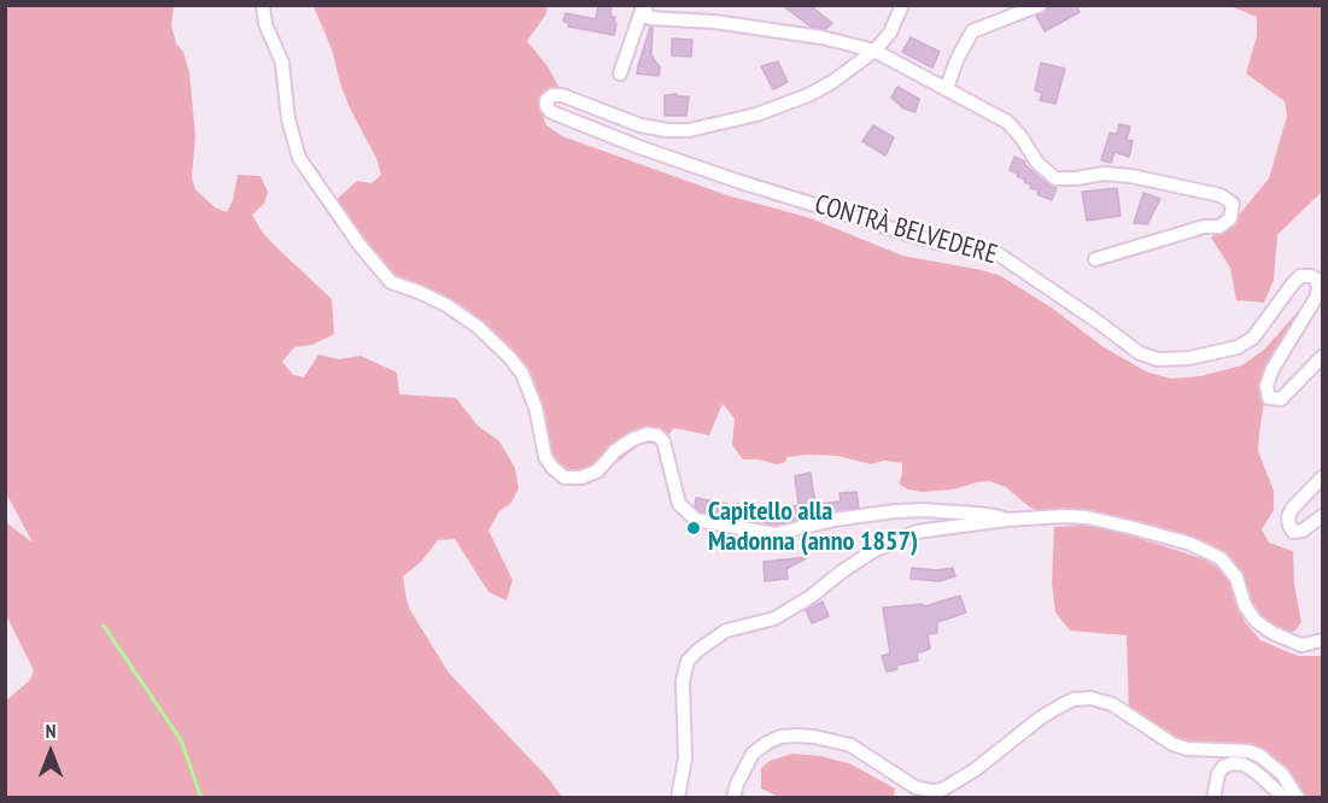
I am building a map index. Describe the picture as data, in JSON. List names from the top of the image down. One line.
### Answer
{"streets":{"street":["CONTRÀ BELVEDERE"]},"places":["Capitello alla Madonna (anno 1857)"],"north":"top"}
